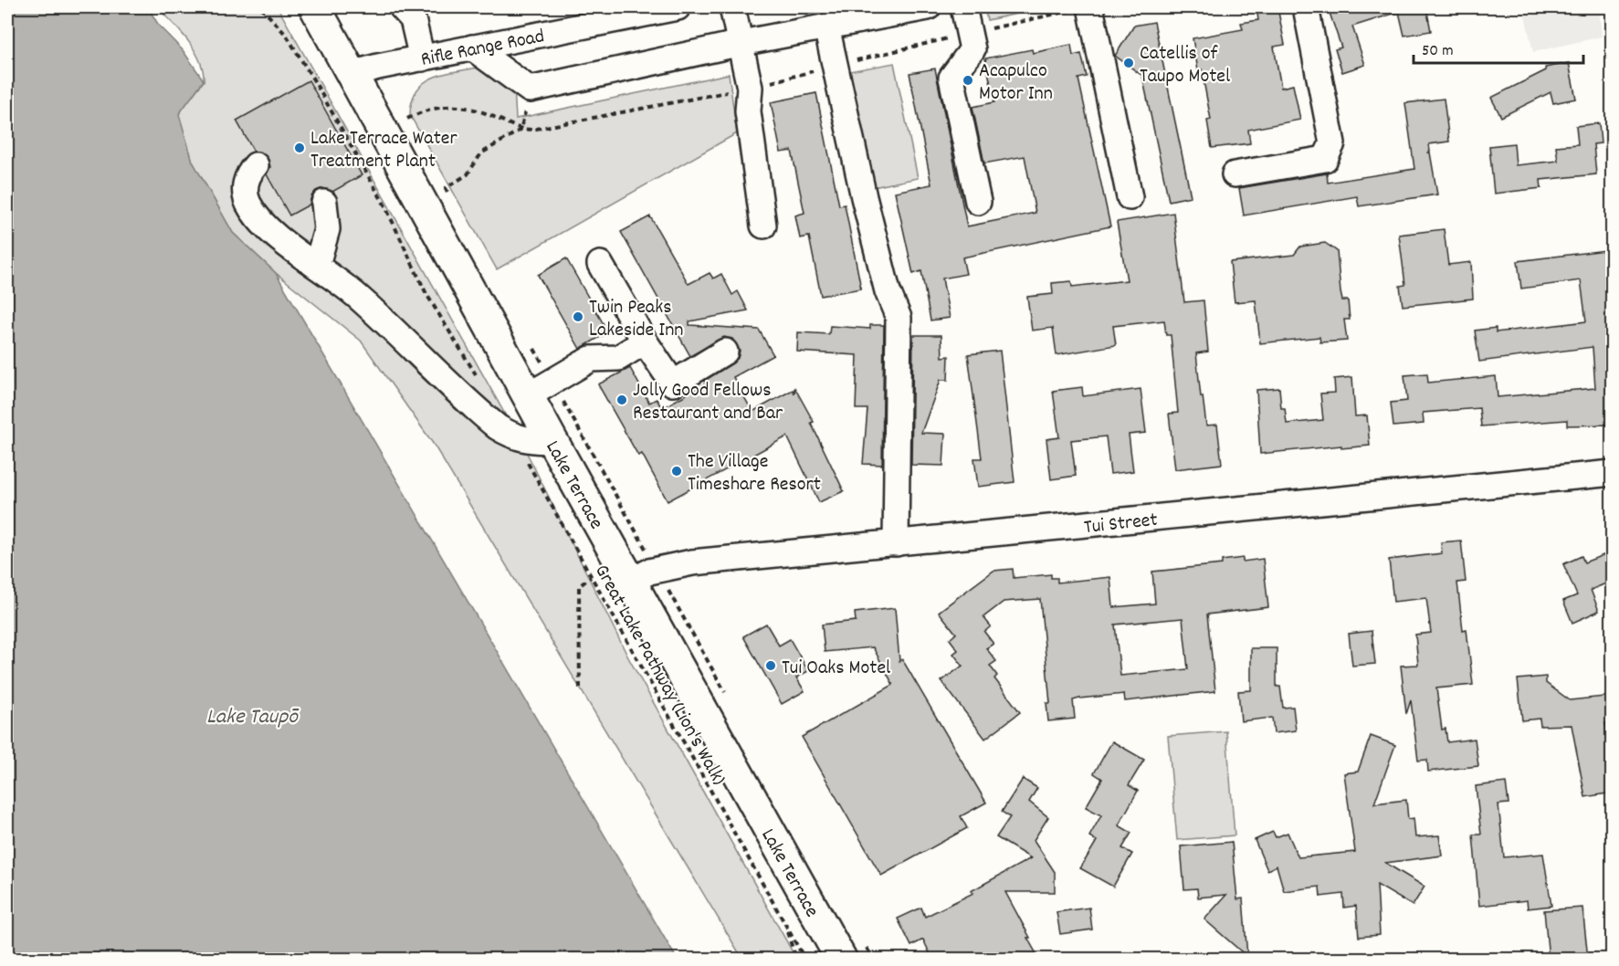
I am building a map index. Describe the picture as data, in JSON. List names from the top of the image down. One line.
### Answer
{"streets":{"main road":["Lake Terrace"],"street":["Rifle Range Road","Tui Street"],"path":["Great Lake Pathway (Lion's Walk)"]},"crossings":[["Rifle Range Road","Lake Terrace"],["Lake Terrace","Tui Street"]],"water":["Lake Taupō"],"places":["Catellis of Taupo Motel","Acapulco Motor Inn","Lake Terrace Water Treatment Plant","Twin Peaks Lakeside Inn","Jolly Good Fellows Restaurant and Bar","The Village Timeshare Resort","Tui Oaks Motel"],"scale_bar":"50 m"}
